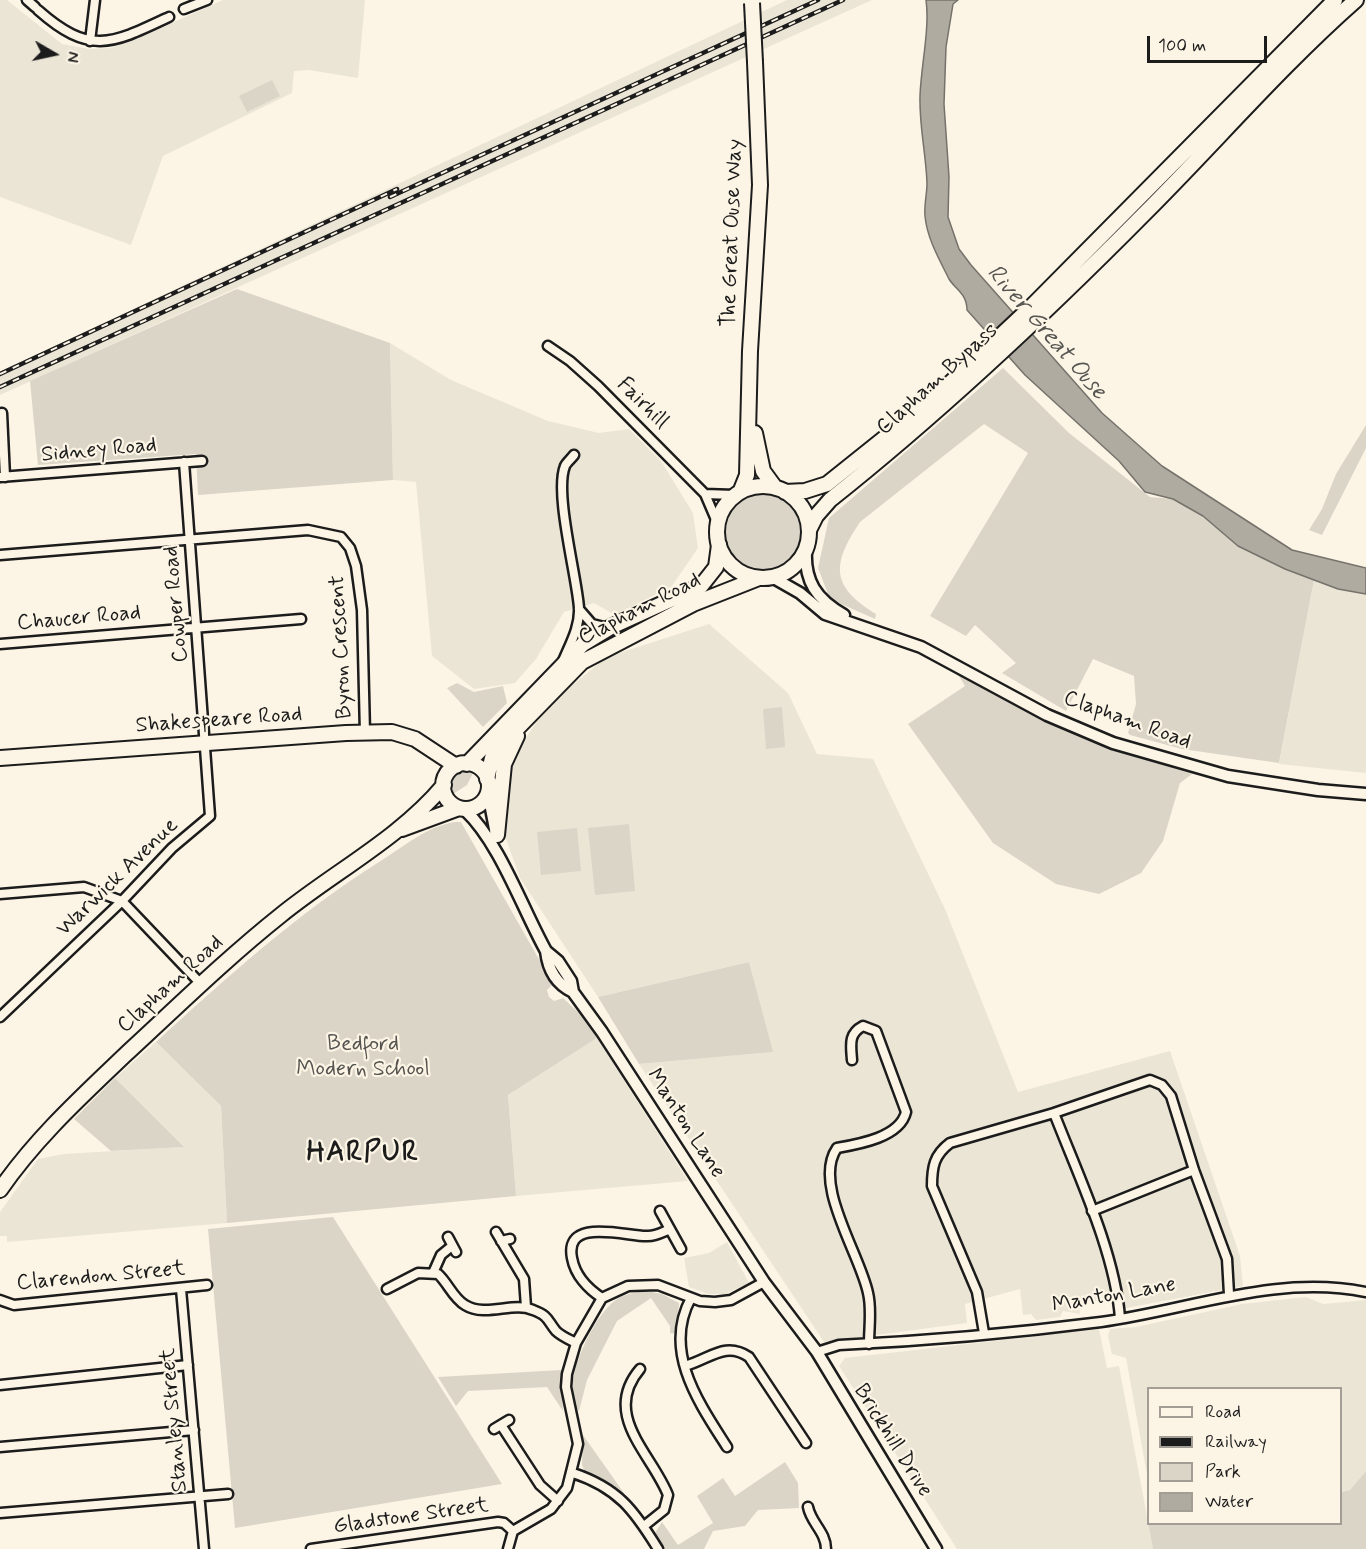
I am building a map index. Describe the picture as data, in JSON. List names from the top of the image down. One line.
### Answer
{"streets":{"main road":["The Great Ouse Way","Clapham Bypass","Clapham Road","Shakespeare Road"],"street":["Fairhill","Sidney Road","Cowper Road","Chaucer Road","Byron Crescent","Warwick Avenue","Manton Lane","Clarendon Street","Stanley Street","Brickhill Drive","Gladstone Street"]},"crossings":[["The Great Ouse Way","Clapham Bypass"],["The Great Ouse Way","Fairhill"],["The Great Ouse Way","Clapham Road"],["Clapham Bypass","Fairhill"],["Clapham Bypass","Clapham Road"],["Fairhill","Clapham Road"],["Sidney Road","Cowper Road"],["Cowper Road","Chaucer Road"],["Cowper Road","Byron Crescent"],["Cowper Road","Shakespeare Road"],["Cowper Road","Warwick Avenue"],["Clapham Road","Shakespeare Road"],["Clapham Road","Manton Lane"],["Byron Crescent","Shakespeare Road"],["Shakespeare Road","Warwick Avenue"],["Shakespeare Road","Manton Lane"],["Manton Lane","Brickhill Drive"],["Clarendon Street","Stanley Street"]],"districts":["HARPUR"],"water":["River Great Ouse"],"parks":["Bedford Modern School"],"legend":["Road","Railway","Park","Water"],"scale_bar":"100 m","north":"right"}
